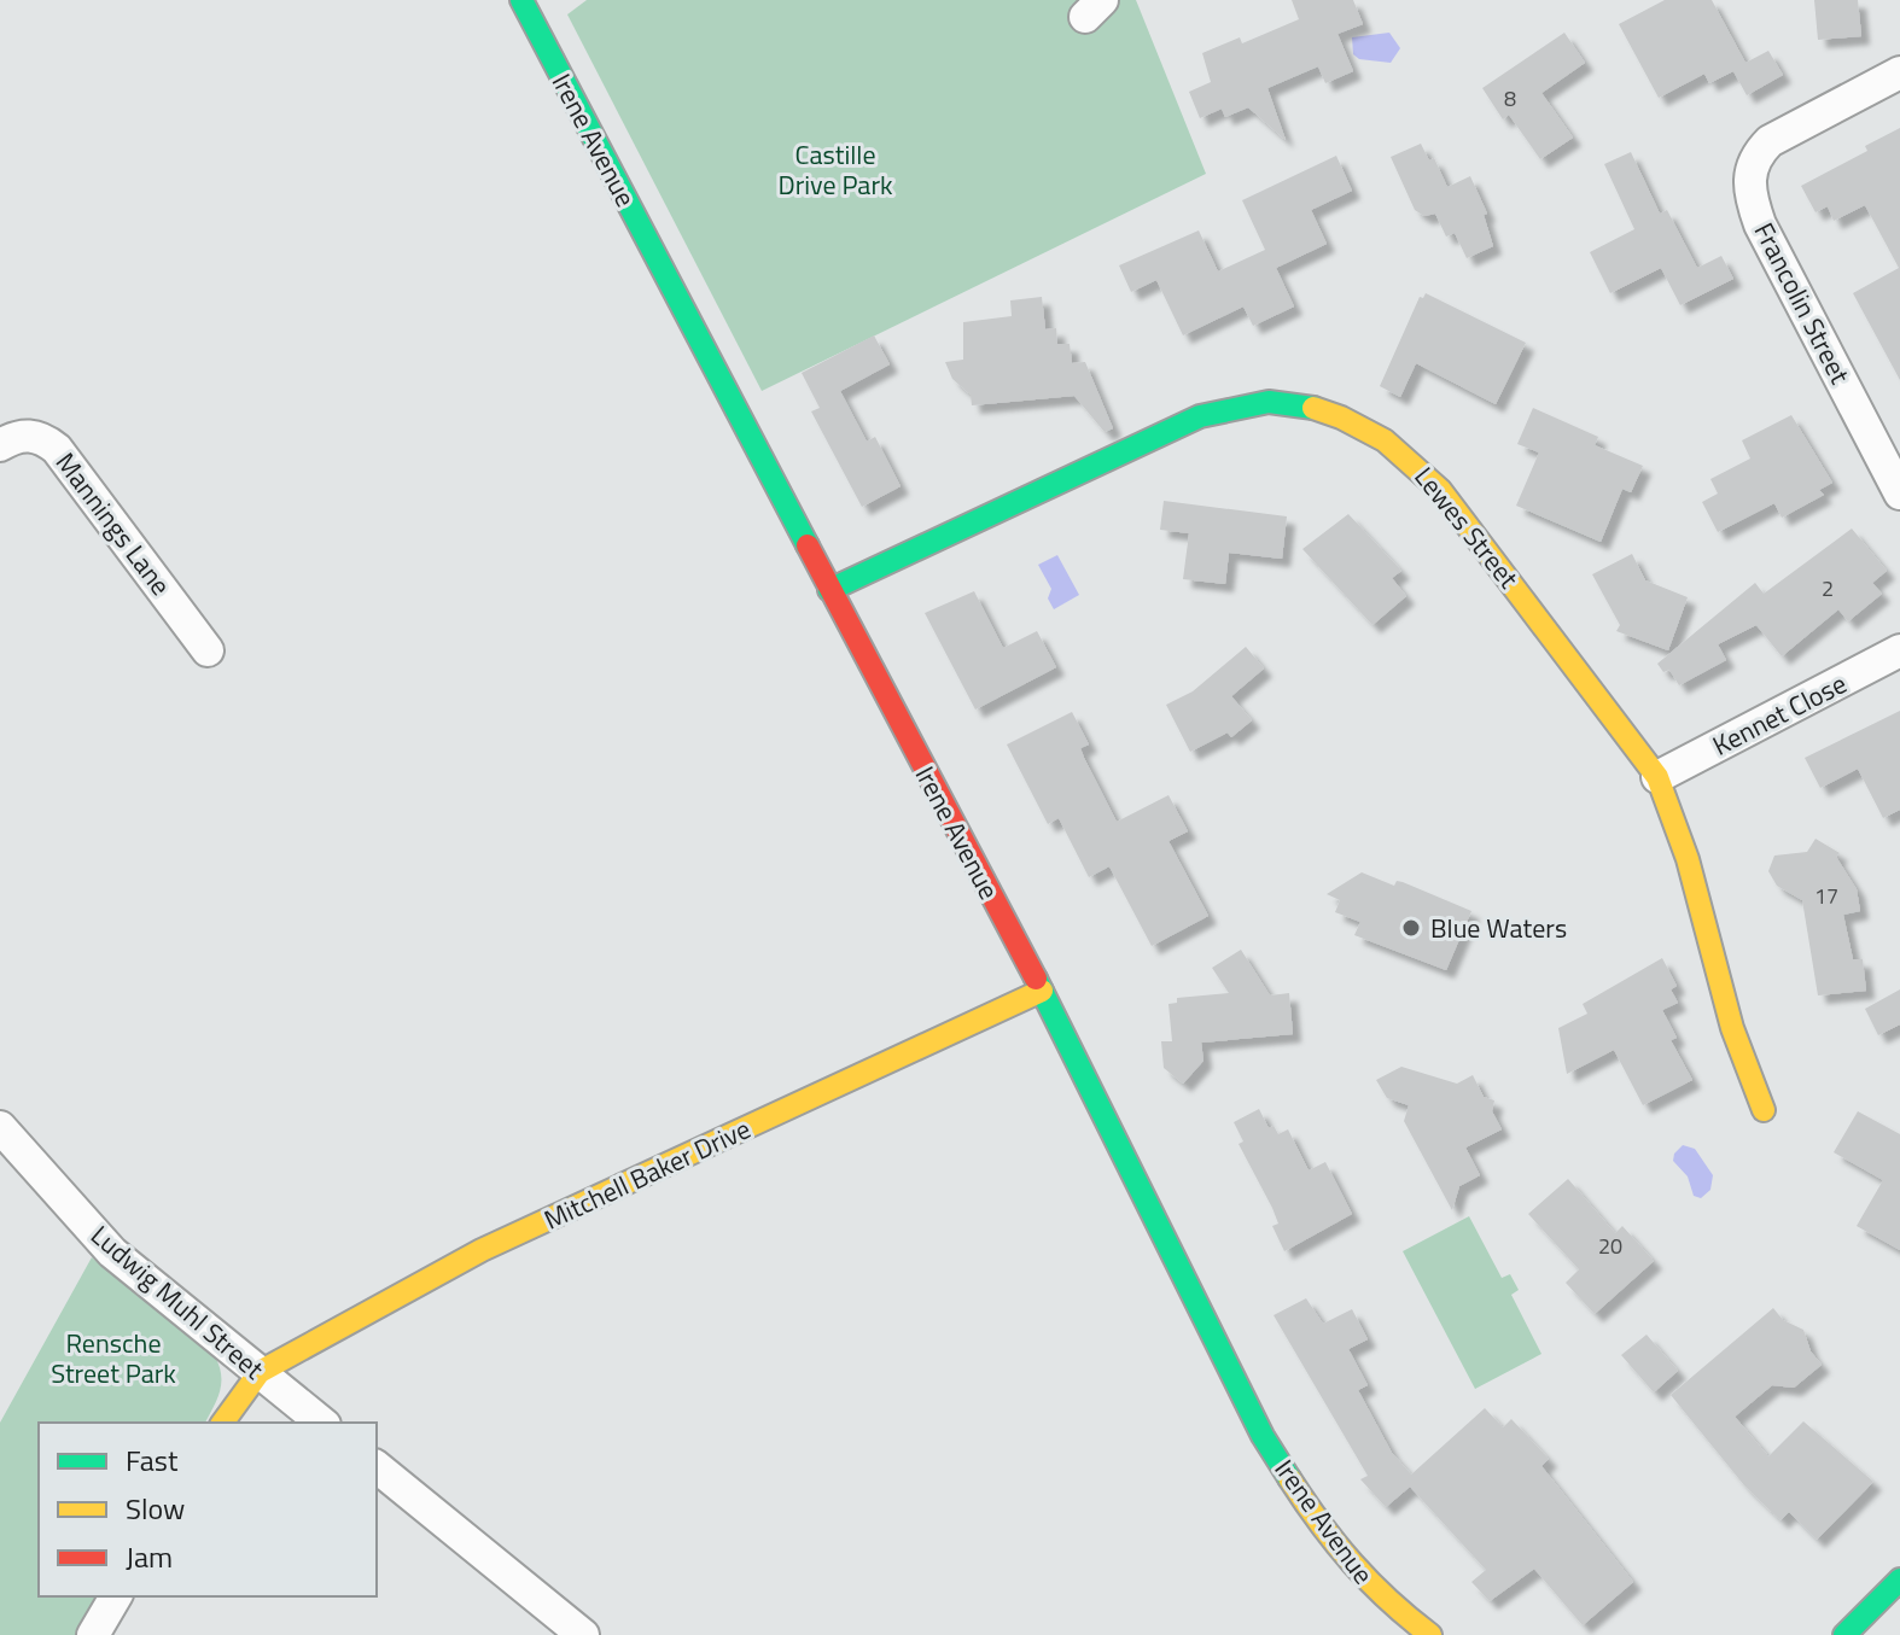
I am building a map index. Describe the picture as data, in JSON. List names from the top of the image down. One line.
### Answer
{"streets":{"street":["Irene Avenue","Francolin Street","Mannings Lane","Lewes Street","Kennet Close","Mitchell Baker Drive","Ludwig Muhl Street"]},"crossings":[["Irene Avenue","Lewes Street"],["Irene Avenue","Mitchell Baker Drive"],["Lewes Street","Kennet Close"],["Mitchell Baker Drive","Ludwig Muhl Street"]],"parks":["Castille Drive Park","Rensche Street Park"],"places":["Blue Waters"],"house_numbers":["8","2","17","20"],"legend":["Fast","Slow","Jam"]}
